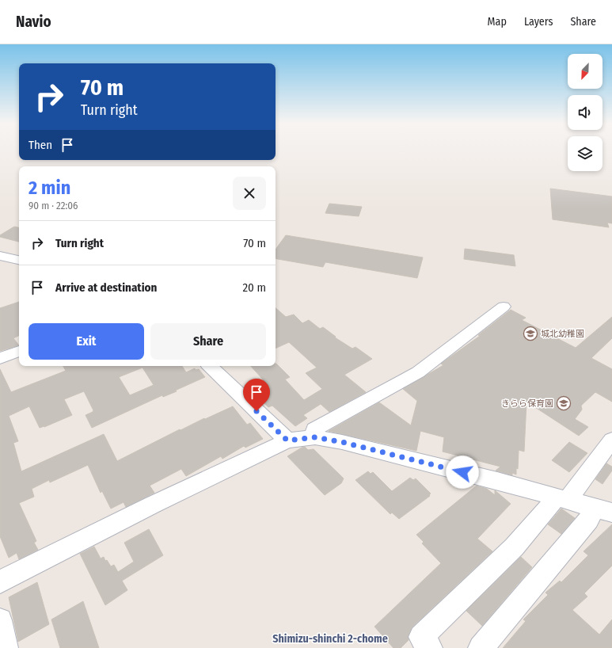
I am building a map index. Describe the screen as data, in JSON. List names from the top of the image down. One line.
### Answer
{"districts":["Shimizu-shinchi 2-chome"],"places":{"school or university":["城北幼稚園","きらら保育園"]},"north":"bottom left","page":{"header":"Navio","nav":["Map","Layers","Share"],"turn":["70 m","Turn right"],"then":"Then","heading":["2 min","90 m · 22:06"],"list":[{"name":"Turn right","value":"70 m"},{"name":"Arrive at destination","value":"20 m"}],"buttons":["Exit","Share"]}}
